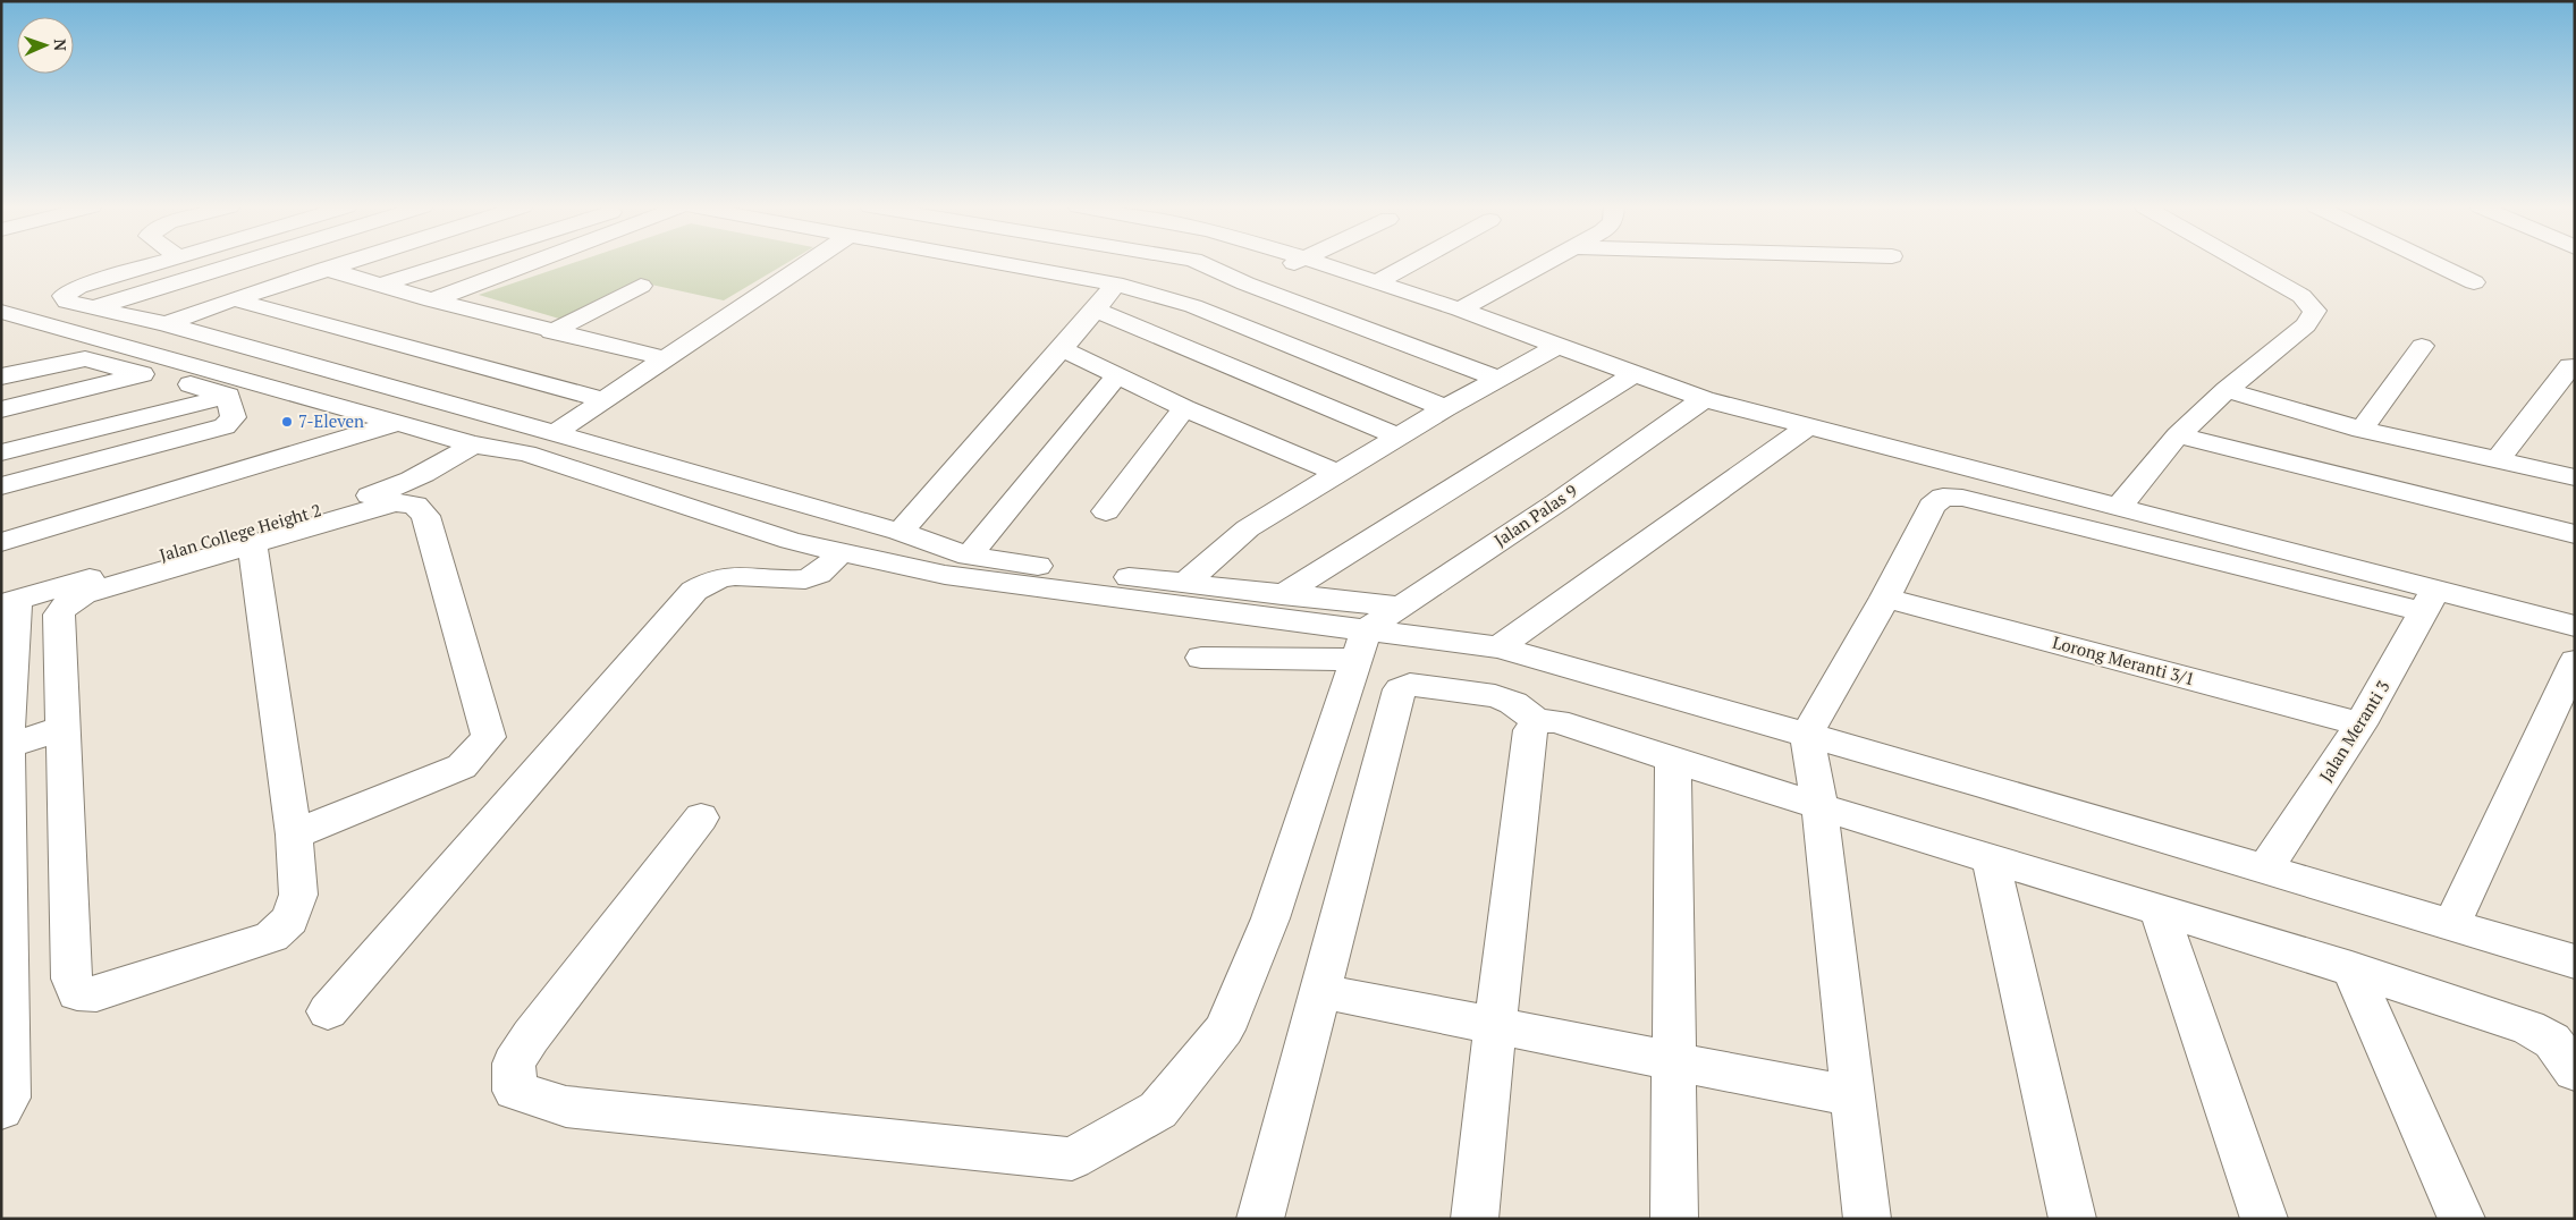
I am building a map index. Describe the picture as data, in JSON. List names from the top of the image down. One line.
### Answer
{"streets":{"street":["Jalan Palas 9","Jalan College Height 2","Lorong Meranti 3/1","Jalan Meranti 3"]},"crossings":[["Lorong Meranti 3/1","Jalan Meranti 3"]],"places":["7-Eleven"],"north":"right"}
